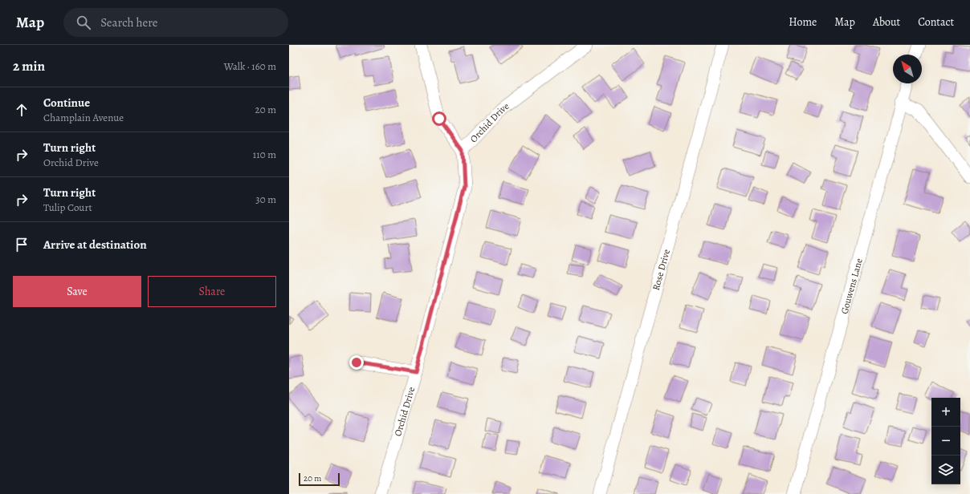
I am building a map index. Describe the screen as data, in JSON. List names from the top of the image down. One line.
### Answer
{"streets":{"street":["Orchid Drive","Rose Drive","Gouwens Lane"]},"scale_bar":"20 m","north":"top left","page":{"header":"Map","search":"Search here","nav":["Home","Map","About","Contact"],"heading":["2 min","Walk · 160 m"],"list":[["Continue","Champlain Avenue","20 m"],["Turn right","Orchid Drive","110 m"],["Turn right","Tulip Court","30 m"],"Arrive at destination"],"buttons":["Save","Share"],"map_buttons":["+","−"],"scale":"20 m"}}
